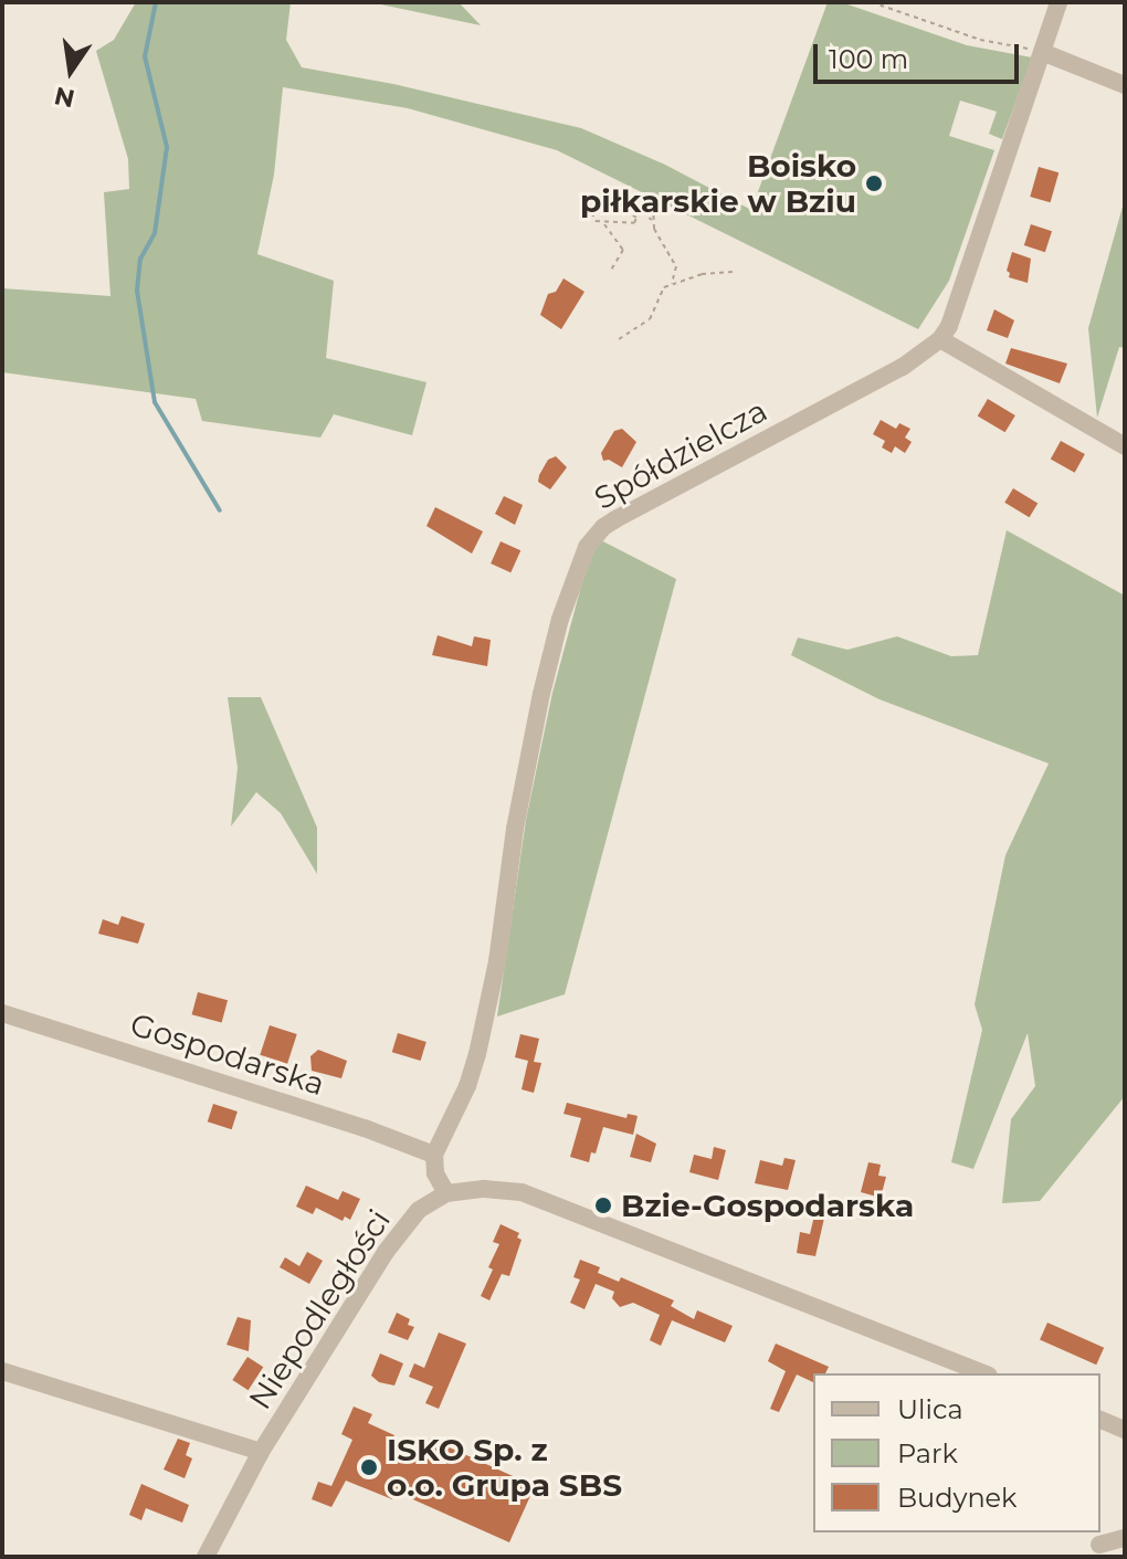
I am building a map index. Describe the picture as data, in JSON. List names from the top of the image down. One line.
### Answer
{"streets":{"street":["Spółdzielcza","Gospodarska","Niepodległości"]},"crossings":[["Spółdzielcza","Gospodarska"]],"places":["Boisko piłkarskie w Bziu","Bzie-Gospodarska","ISKO Sp. z o.o. Grupa SBS"],"legend":["Ulica","Park","Budynek"],"scale_bar":"100 m","north":"bottom"}
